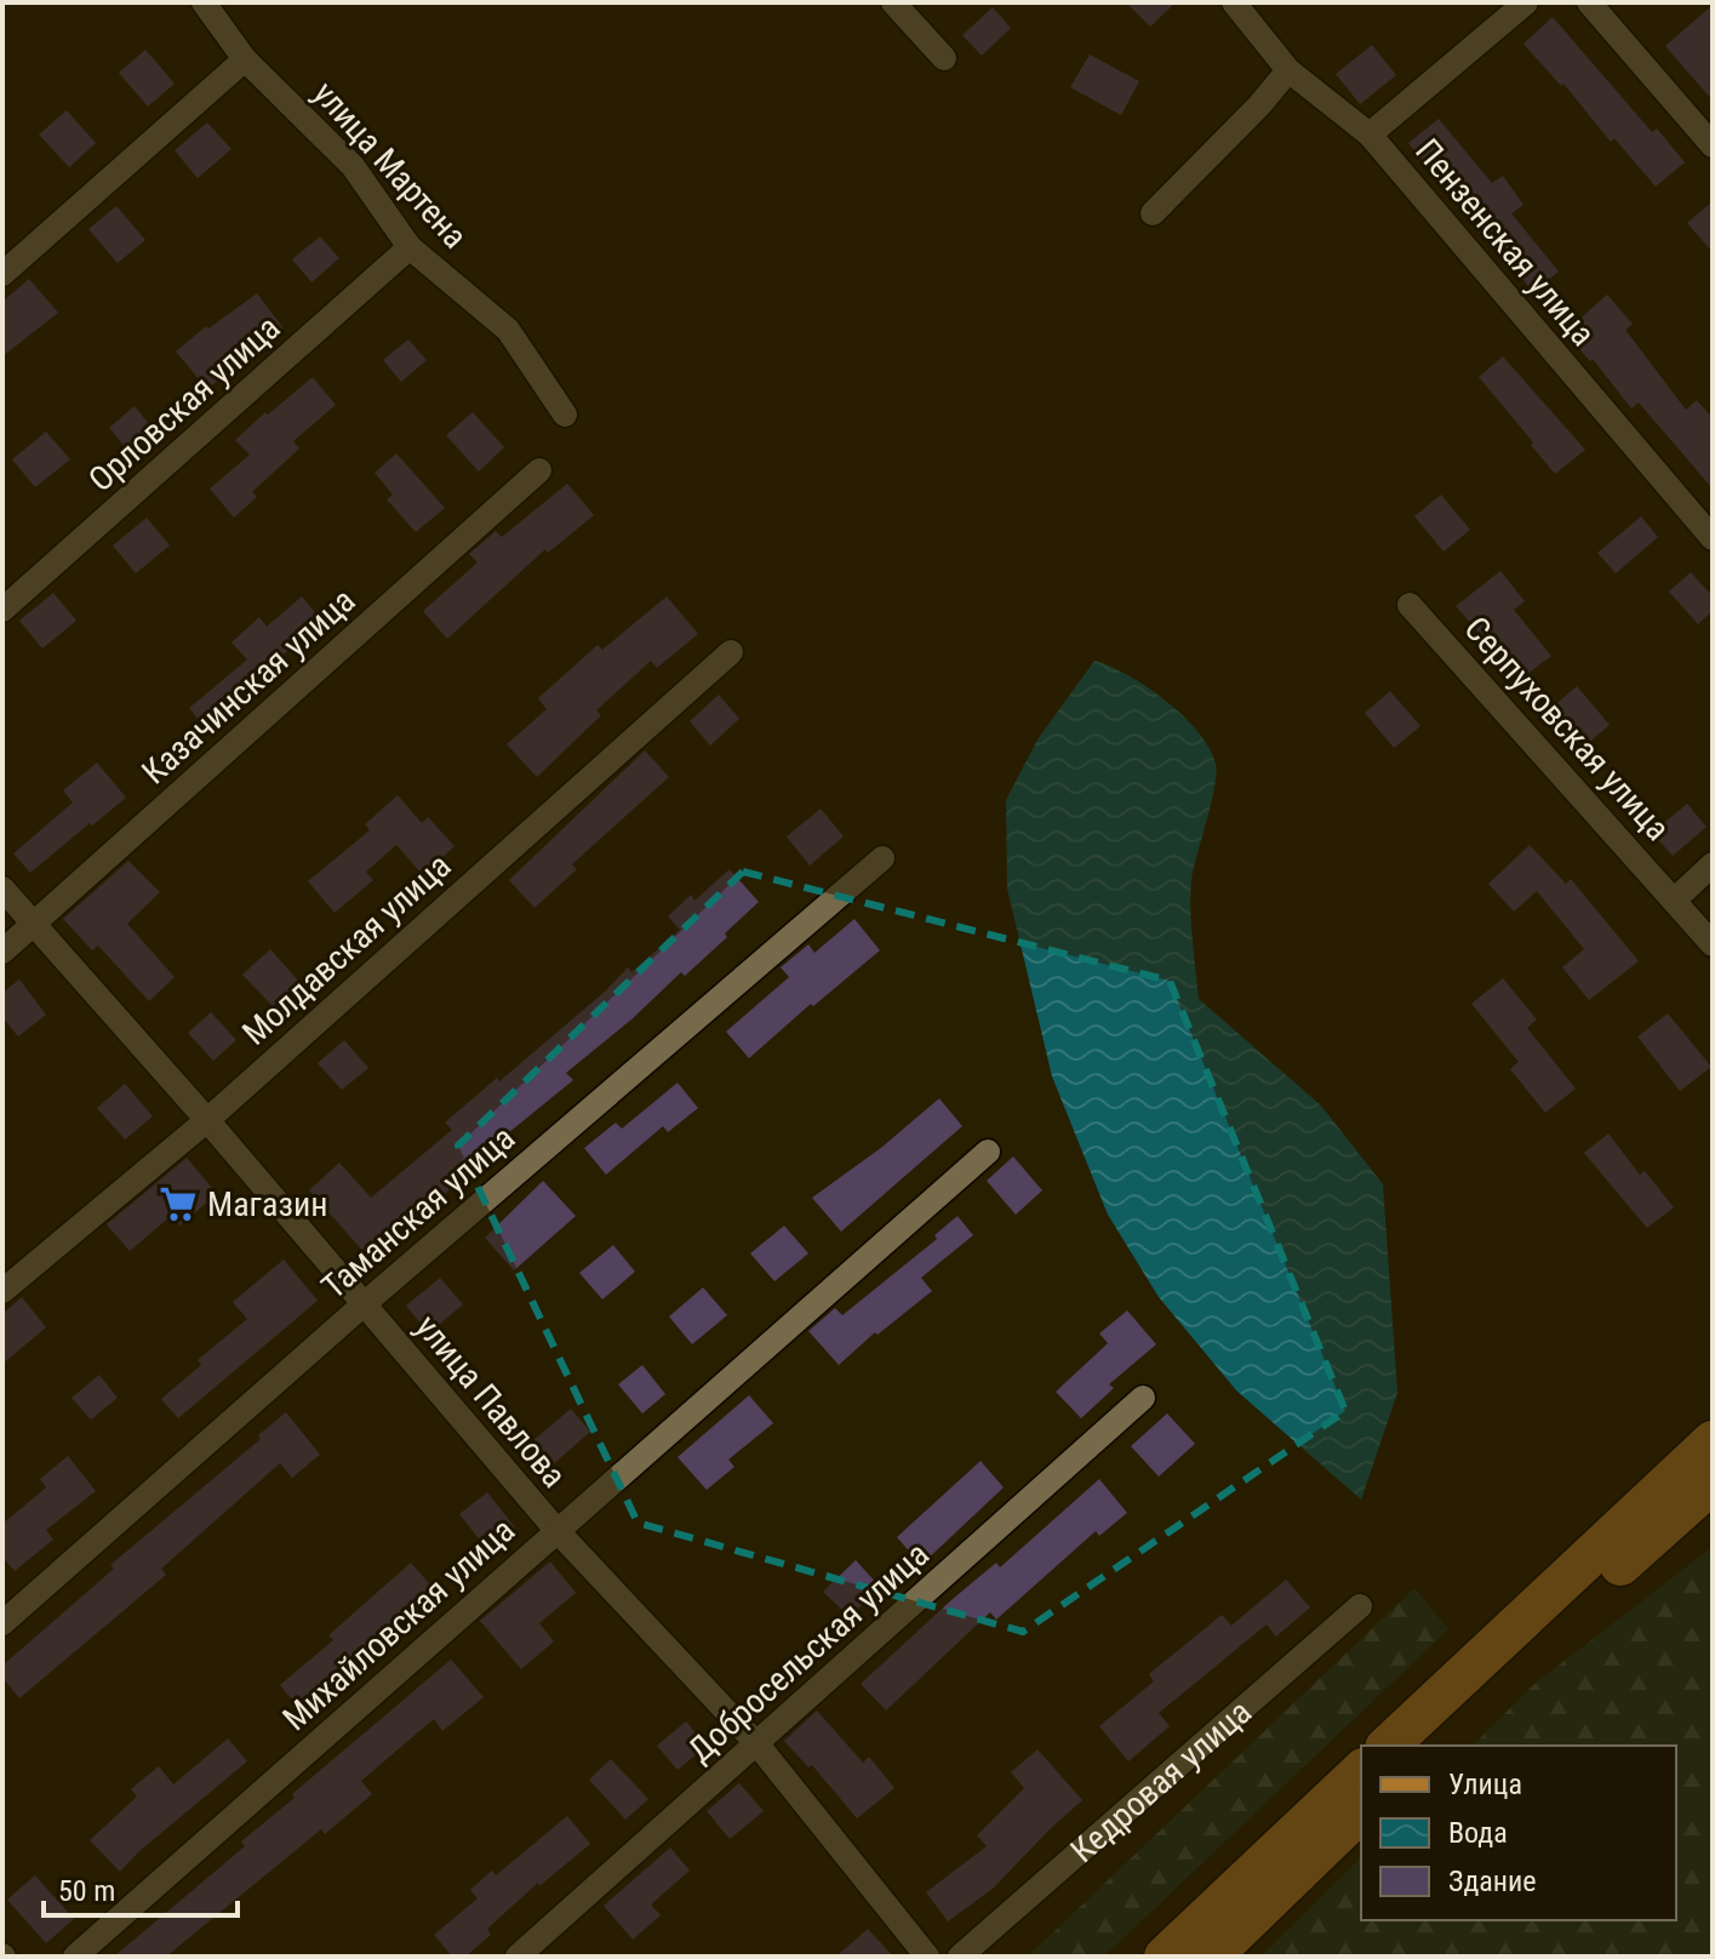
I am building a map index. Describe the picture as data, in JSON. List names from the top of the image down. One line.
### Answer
{"streets":{"street":["улица Мартена","Пензенская улица","Орловская улица","Казачинская улица","Серпуховская улица","Молдавская улица","Таманская улица","улица Павлова","Михайловская улица","Добросельская улица","Кедровая улица"]},"crossings":[["улица Мартена","Орловская улица"],["Казачинская улица","улица Павлова"],["Молдавская улица","улица Павлова"],["Таманская улица","улица Павлова"],["улица Павлова","Михайловская улица"],["улица Павлова","Добросельская улица"]],"places":{"supermarket":["Магазин"]},"legend":["Улица","Вода","Здание"],"scale_bar":"50 m"}
